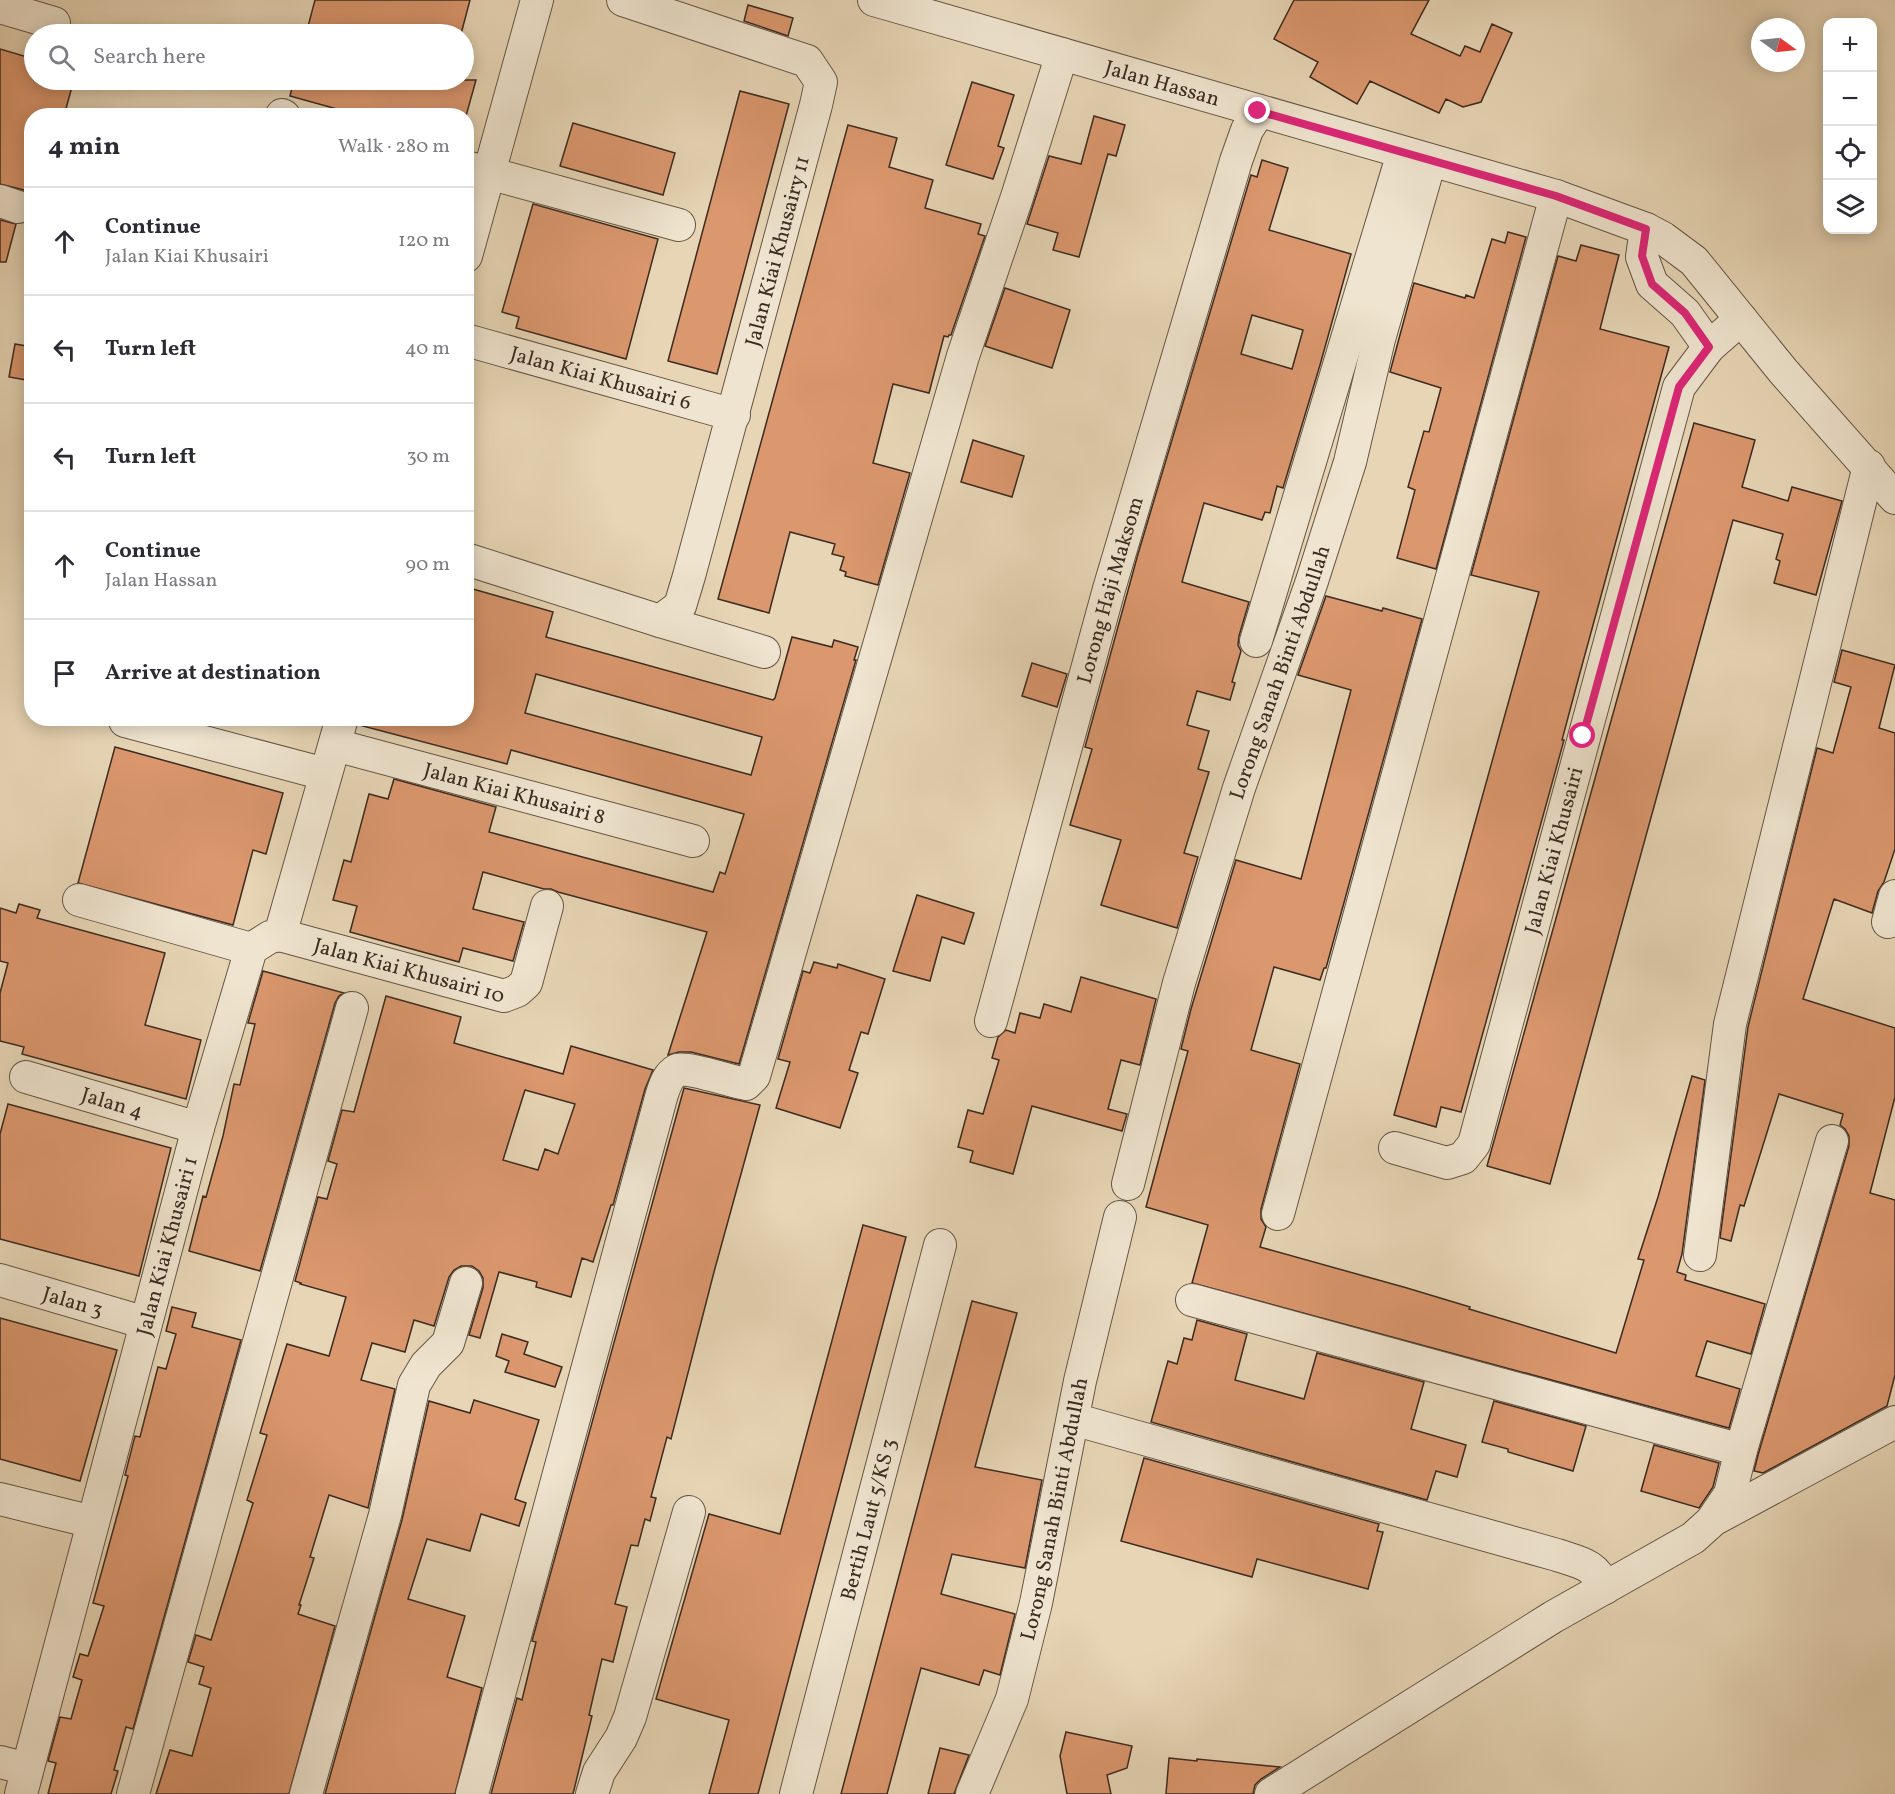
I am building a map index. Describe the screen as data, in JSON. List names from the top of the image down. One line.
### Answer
{"streets":{"street":["Jalan Hassan","Jalan Kiai Khusairy 11","Jalan Kiai Khusairi 6","Lorong Haji Maksom","Lorong Sanah Binti Abdullah","Jalan Kiai Khusairi 8","Jalan Kiai Khusairi","Jalan Kiai Khusairi 10","Jalan 4","Jalan Kiai Khusairi 1","Jalan 3","Bertih Laut 5/KS 3"]},"crossings":[["Jalan Hassan","Lorong Haji Maksom"],["Jalan Hassan","Lorong Sanah Binti Abdullah"],["Jalan Hassan","Jalan Kiai Khusairi"],["Jalan Kiai Khusairy 11","Jalan Kiai Khusairi 6"],["Jalan 4","Jalan Kiai Khusairi 1"],["Jalan Kiai Khusairi 1","Jalan 3"]],"north":"right","page":{"map_buttons":["+","−"],"search":"Search here","heading":["4 min","Walk · 280 m"],"list":[["Continue","Jalan Kiai Khusairi","120 m"],["Turn left","40 m"],["Turn left","30 m"],["Continue","Jalan Hassan","90 m"],"Arrive at destination"]}}
